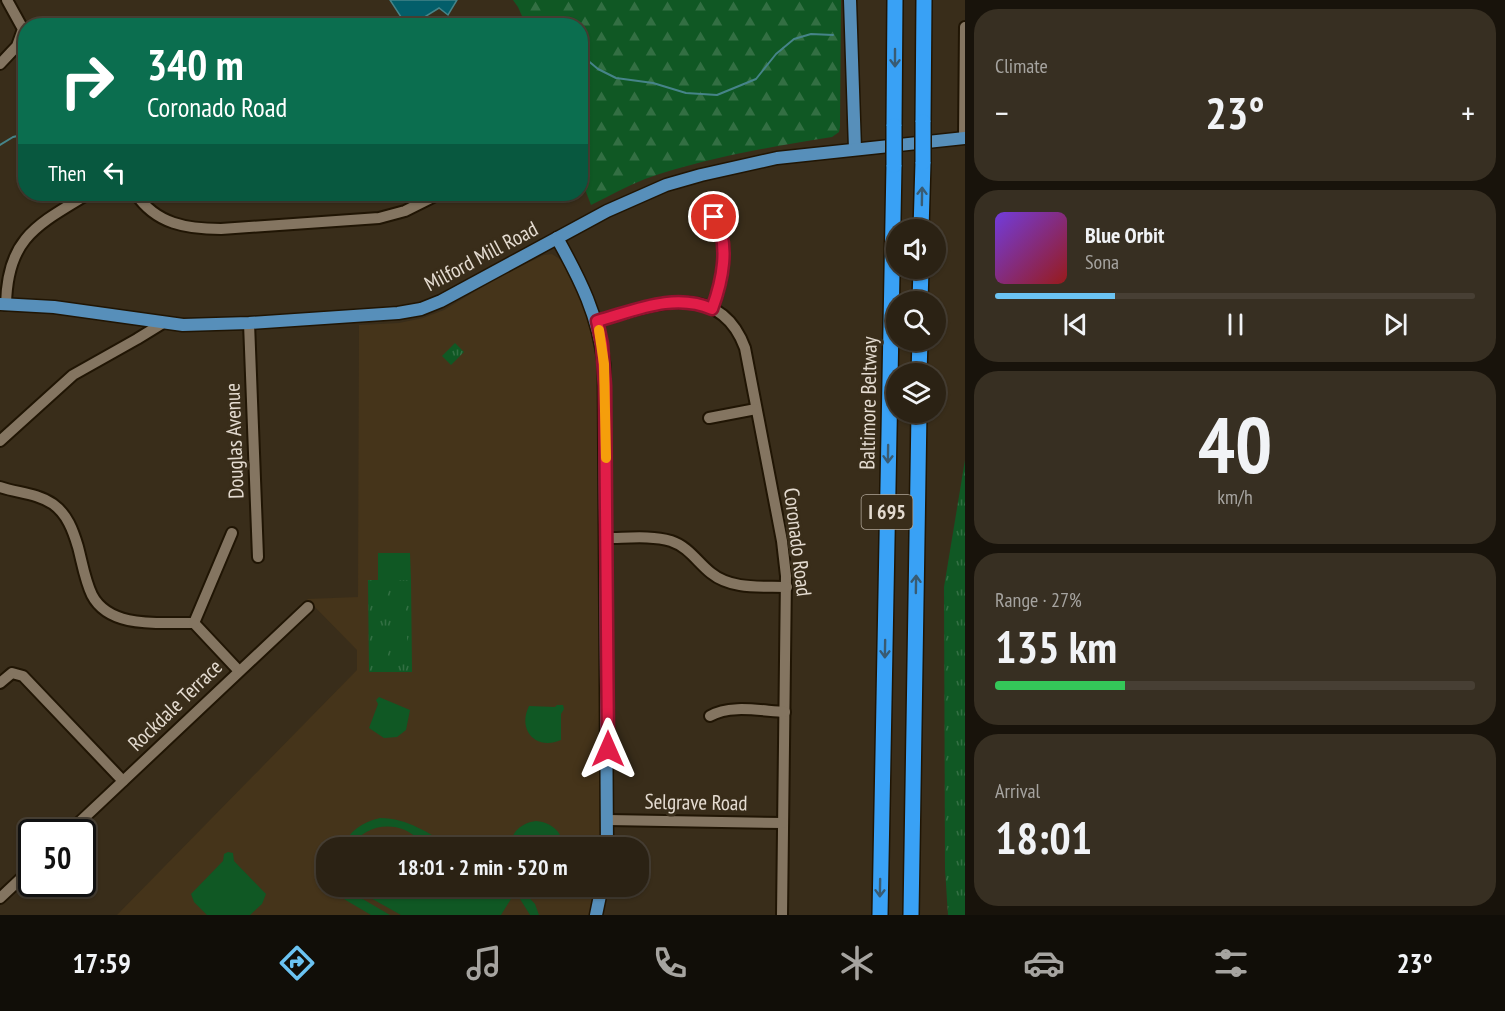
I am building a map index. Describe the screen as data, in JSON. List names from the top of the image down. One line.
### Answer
{"streets":{"highway":["Baltimore Beltway","I 695"],"main road":["Milford Mill Road"],"street":["Douglas Avenue","Coronado Road","Rockdale Terrace","Selgrave Road"]},"crossings":[["Milford Mill Road","Douglas Avenue"],["Coronado Road","Selgrave Road"]],"page":{"tile":["Climate",["40","km/h"],["Range · 27%","135 km"],["Arrival","18:01"]],"turn":["340 m","Coronado Road"],"heat":["−","23°","+"],"then":"Then","song":["Blue Orbit","Sona"],"limit":"50","trip":"18:01 · 2 min · 520 m","tabs":["17:59","23°"]}}
